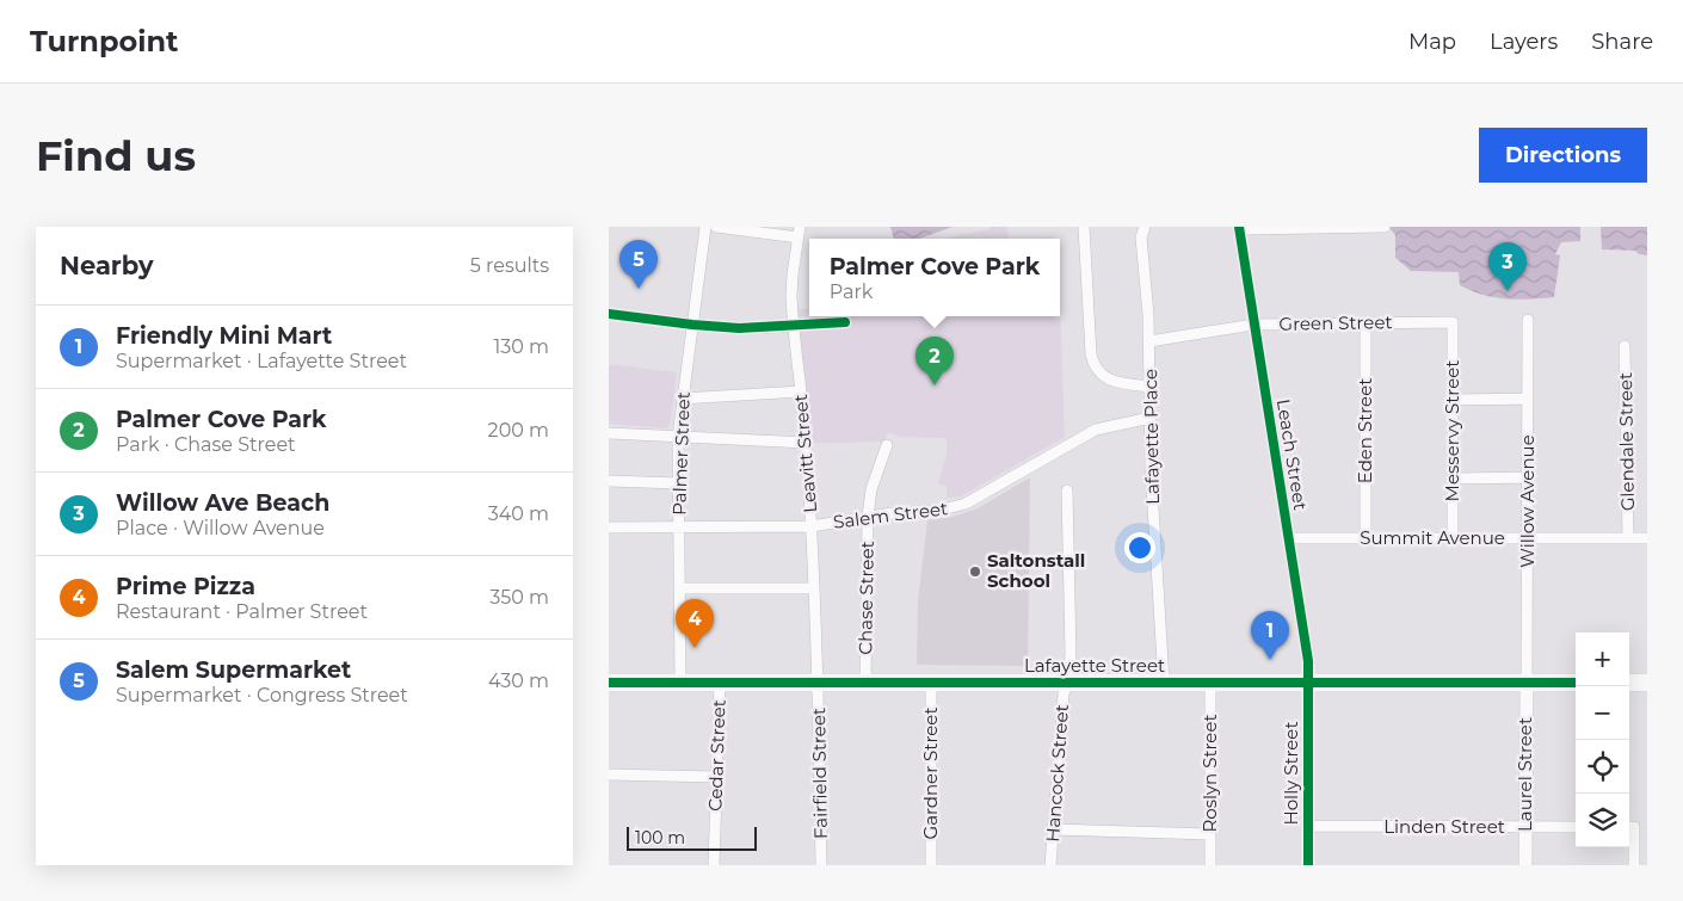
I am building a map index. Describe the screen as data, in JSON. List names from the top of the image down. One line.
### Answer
{"streets":{"highway":["Lafayette Street"],"street":["Green Street","Eden Street","Messervy Street","Lafayette Place","Glendale Street","Palmer Street","Leavitt Street","Leach Street","Willow Avenue","Salem Street","Summit Avenue","Chase Street","Cedar Street","Fairfield Street","Gardner Street","Hancock Street","Roslyn Street","Holly Street","Laurel Street","Linden Street"]},"crossings":[["Green Street","Eden Street"],["Green Street","Messervy Street"],["Green Street","Lafayette Place"],["Green Street","Leach Street"],["Eden Street","Summit Avenue"],["Messervy Street","Summit Avenue"],["Lafayette Place","Salem Street"],["Lafayette Place","Lafayette Street"],["Glendale Street","Summit Avenue"],["Palmer Street","Salem Street"],["Palmer Street","Lafayette Street"],["Leavitt Street","Salem Street"],["Leavitt Street","Lafayette Street"],["Leavitt Street","Fairfield Street"],["Leach Street","Summit Avenue"],["Leach Street","Lafayette Street"],["Leach Street","Holly Street"],["Willow Avenue","Summit Avenue"],["Willow Avenue","Lafayette Street"],["Willow Avenue","Laurel Street"],["Salem Street","Chase Street"],["Chase Street","Lafayette Street"],["Lafayette Street","Cedar Street"],["Lafayette Street","Fairfield Street"],["Lafayette Street","Gardner Street"],["Lafayette Street","Hancock Street"],["Lafayette Street","Roslyn Street"],["Lafayette Street","Holly Street"],["Lafayette Street","Laurel Street"],["Holly Street","Linden Street"],["Laurel Street","Linden Street"]],"places":["Saltonstall School"],"scale_bar":"100 m","page":{"header":"Turnpoint","nav":["Map","Layers","Share"],"buttons":"Directions","title":"Find us","heading":["Nearby","5 results"],"popup":["Palmer Cove Park","Park"],"pins":["5","3","2","4","1"],"list":[{"mark":"1","name":"Friendly Mini Mart","note":"Supermarket · Lafayette Street","value":"130 m"},{"mark":"2","name":"Palmer Cove Park","note":"Park · Chase Street","value":"200 m"},{"mark":"3","name":"Willow Ave Beach","note":"Place · Willow Avenue","value":"340 m"},{"mark":"4","name":"Prime Pizza","note":"Restaurant · Palmer Street","value":"350 m"},{"mark":"5","name":"Salem Supermarket","note":"Supermarket · Congress Street","value":"430 m"}],"map_buttons":["+","−"],"scale":"100 m"}}
